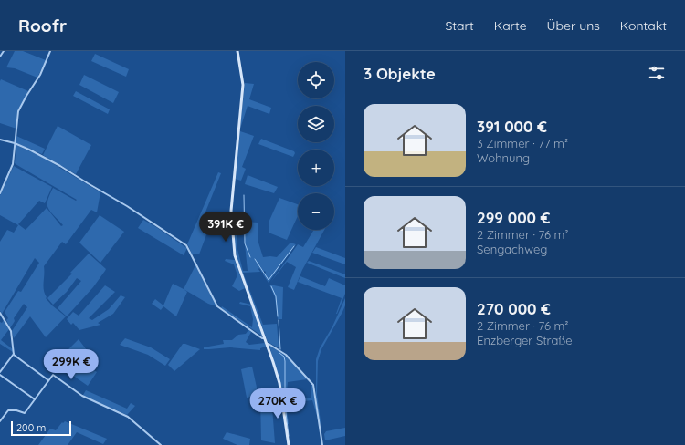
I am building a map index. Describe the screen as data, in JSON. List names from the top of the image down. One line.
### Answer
{"scale_bar":"200 m","page":{"header":"Roofr","nav":["Start","Karte","Über uns","Kontakt"],"heading":"3 Objekte","map_buttons":["+","−"],"list":[{"name":"391 000 €","note":"3 Zimmer · 77 m² · Wohnung"},{"name":"299 000 €","note":"2 Zimmer · 76 m² · Sengachweg"},{"name":"270 000 €","note":"2 Zimmer · 76 m² · Enzberger Straße"}],"price":["391K €","299K €","270K €"],"scale":"200 m"}}
